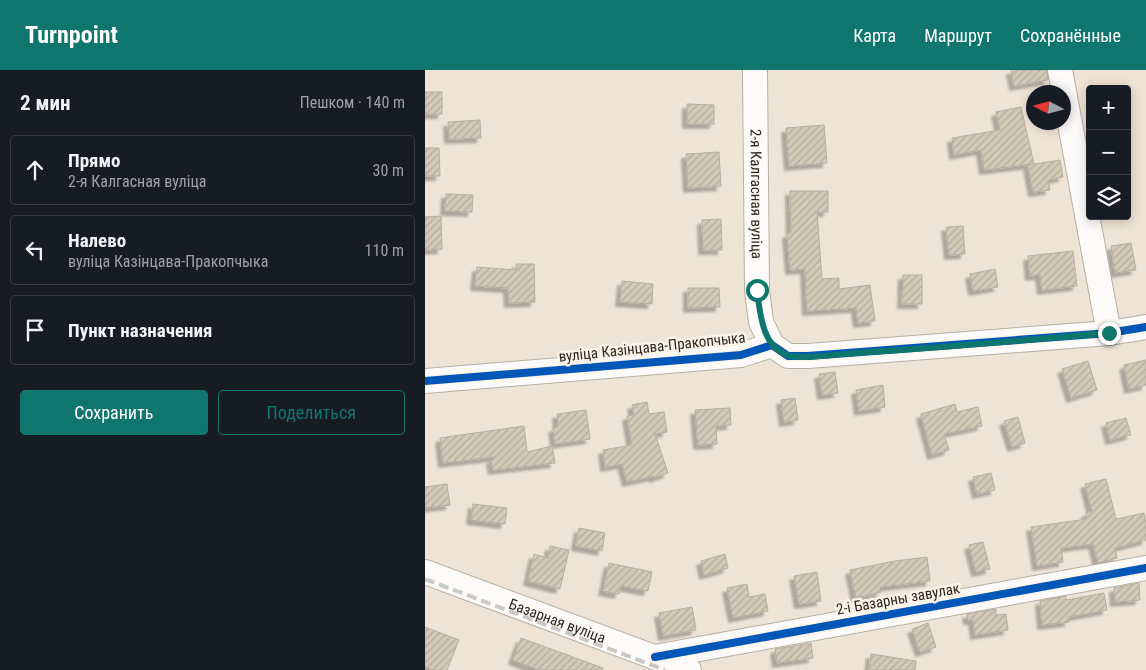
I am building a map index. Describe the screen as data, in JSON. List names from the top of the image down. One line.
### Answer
{"streets":{"street":["2-я Калгасная вуліца","вуліца Казінцава-Пракопчыка","2-і Базарны завулак","Базарная вуліца"]},"crossings":[["2-я Калгасная вуліца","вуліца Казінцава-Пракопчыка"],["2-і Базарны завулак","Базарная вуліца"]],"north":"left","page":{"header":"Turnpoint","nav":["Карта","Маршрут","Сохранённые"],"heading":["2 мин","Пешком · 140 m"],"map_buttons":["+","−"],"list":[["Прямо","2-я Калгасная вуліца","30 m"],["Налево","вуліца Казінцава-Пракопчыка","110 m"],"Пункт назначения"],"buttons":["Сохранить","Поделиться"]}}
